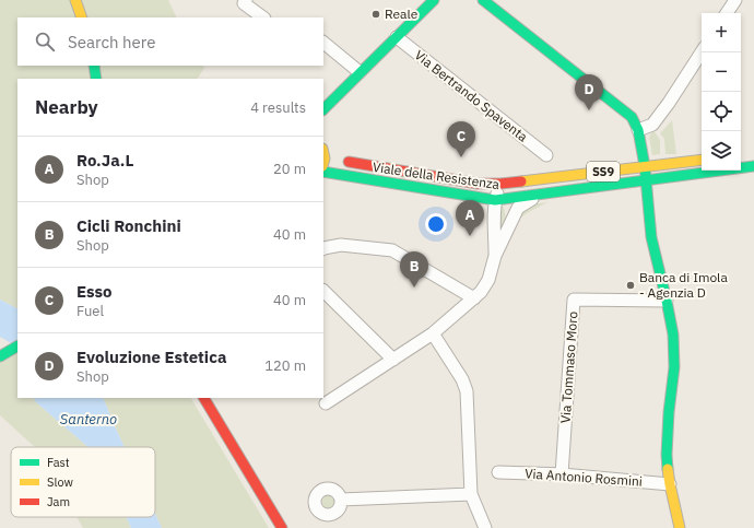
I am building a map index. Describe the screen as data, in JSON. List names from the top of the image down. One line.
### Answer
{"streets":{"street":["Via Bertrando Spaventa","SS9","Viale della Resistenza","Via Tommaso Moro","Via Antonio Rosmini"]},"crossings":[["Via Tommaso Moro","Via Antonio Rosmini"]],"water":["Santerno"],"places":["Reale","Banca di Imola - Agenzia D"],"legend":["Fast","Slow","Jam"],"page":{"map_buttons":["+","−"],"search":"Search here","pins":["D","C","A","B"],"heading":["Nearby","4 results"],"list":[{"mark":"A","name":"Ro.Ja.L","note":"Shop","value":"20 m"},{"mark":"B","name":"Cicli Ronchini","note":"Shop","value":"40 m"},{"mark":"C","name":"Esso","note":"Fuel","value":"40 m"},{"mark":"D","name":"Evoluzione Estetica","note":"Shop","value":"120 m"}]}}
